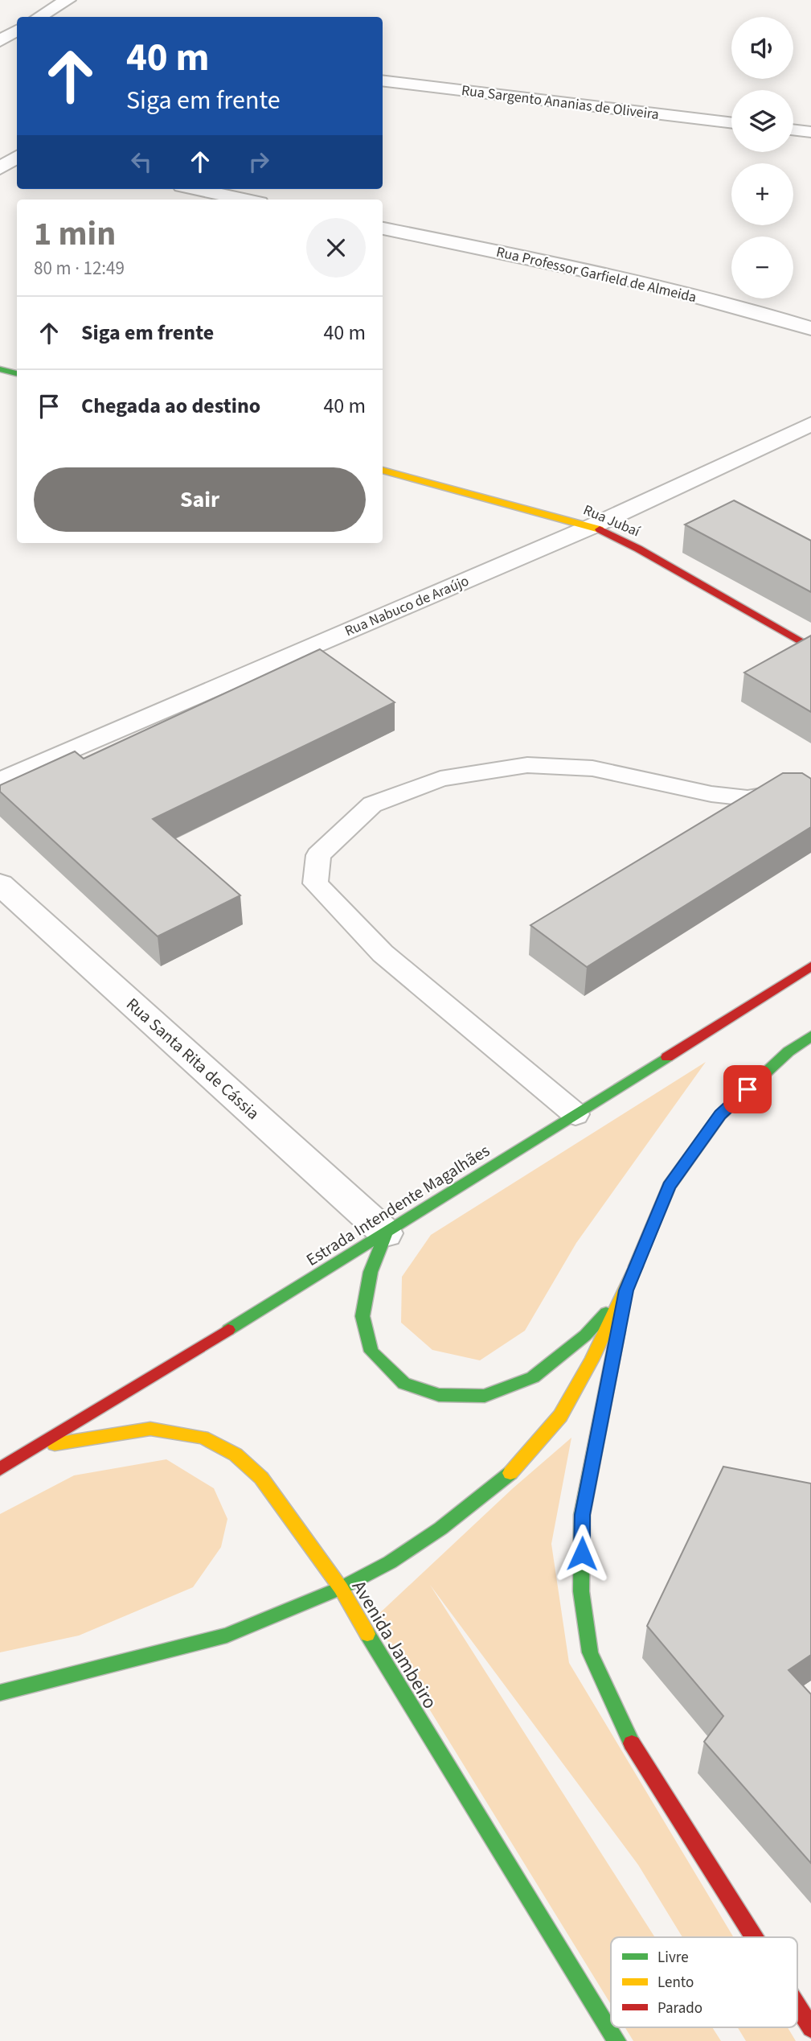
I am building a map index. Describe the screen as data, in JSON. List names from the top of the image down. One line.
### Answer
{"streets":{"main road":["Rua Jubaí","Estrada Intendente Magalhães","Avenida Jambeiro"],"street":["Rua Sargento Ananias de Oliveira","Rua Professor Garfield de Almeida","Rua Nabuco de Araújo","Rua Santa Rita de Cássia"]},"crossings":[["Rua Jubaí","Rua Nabuco de Araújo"],["Rua Santa Rita de Cássia","Estrada Intendente Magalhães"],["Estrada Intendente Magalhães","Avenida Jambeiro"]],"legend":["Livre","Lento","Parado"],"page":{"map_buttons":["+","−"],"turn":["40 m","Siga em frente"],"heading":["1 min","80 m · 12:49"],"list":[{"name":"Siga em frente","value":"40 m"},{"name":"Chegada ao destino","value":"40 m"}],"buttons":"Sair"}}
